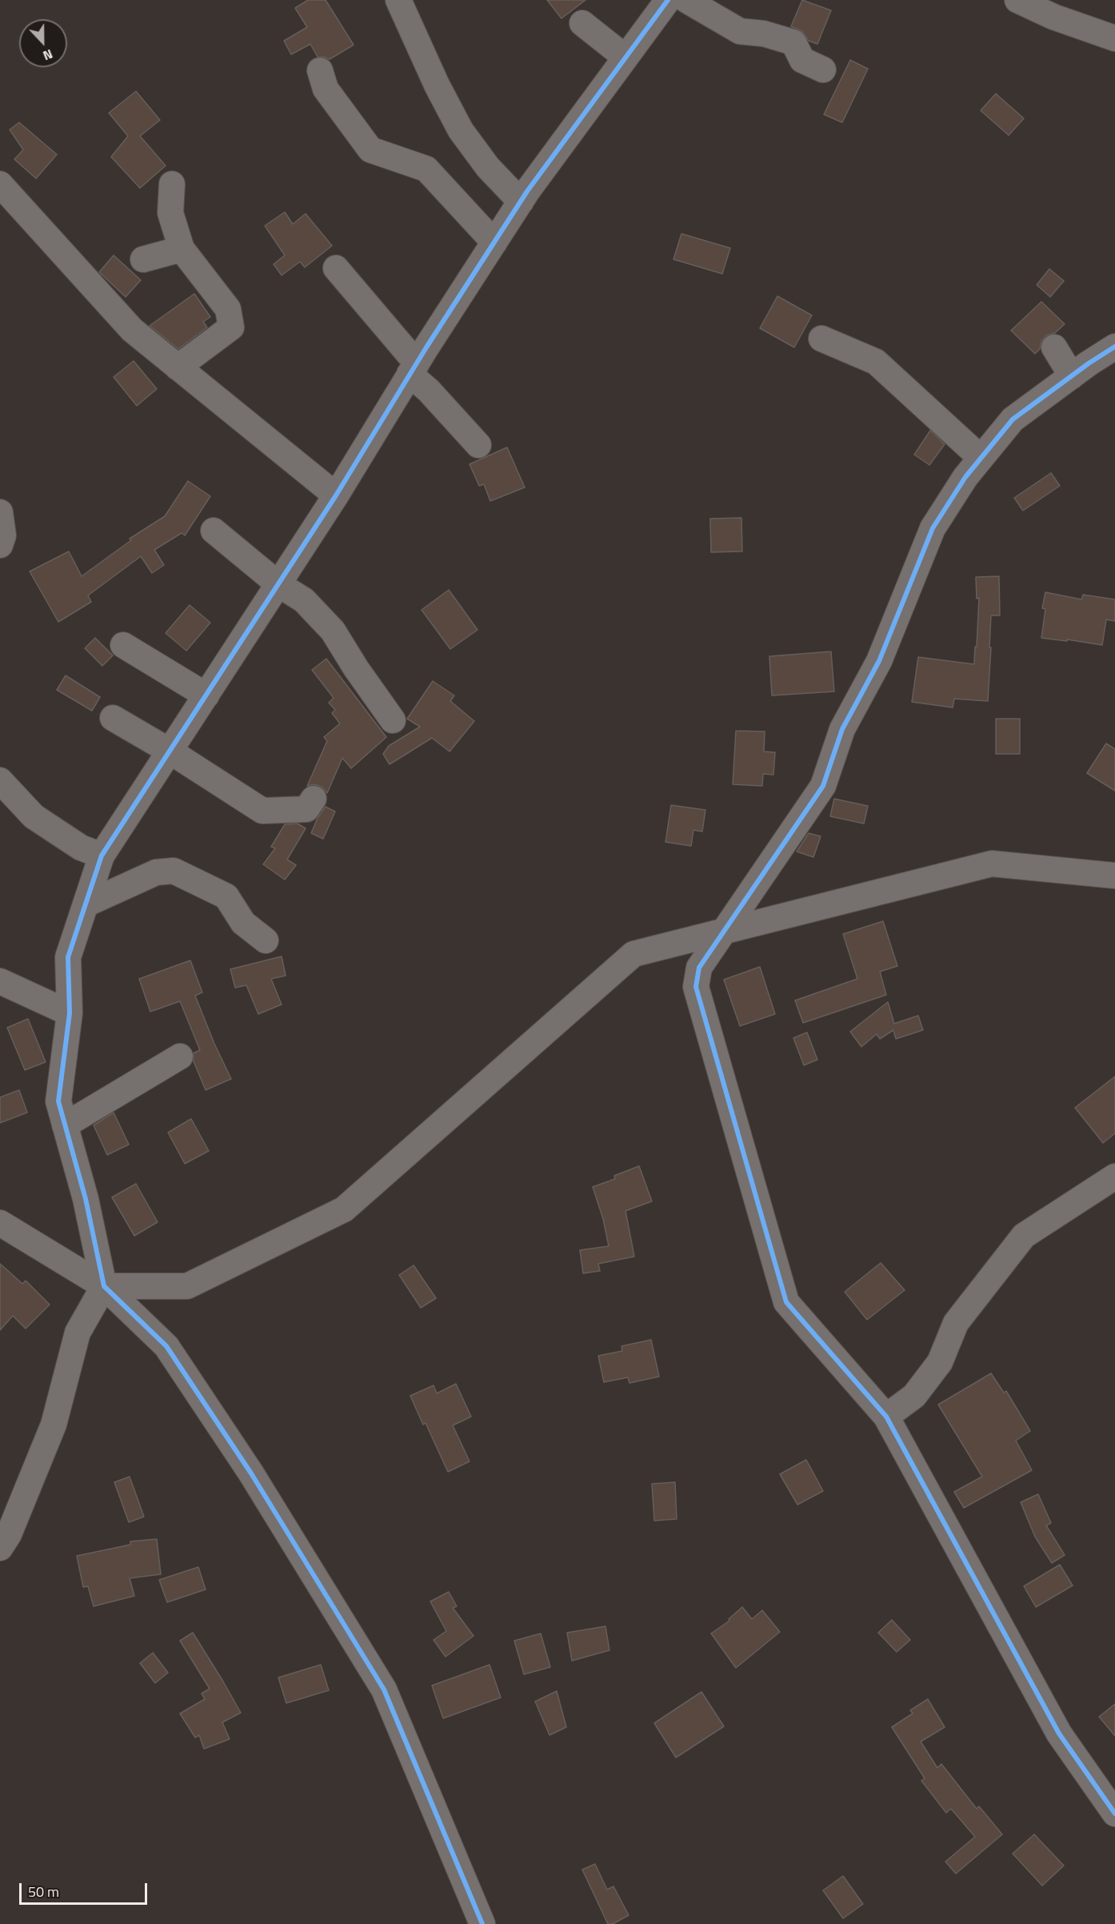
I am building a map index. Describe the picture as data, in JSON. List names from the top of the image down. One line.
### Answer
{"scale_bar":"50 m","north":"bottom"}
